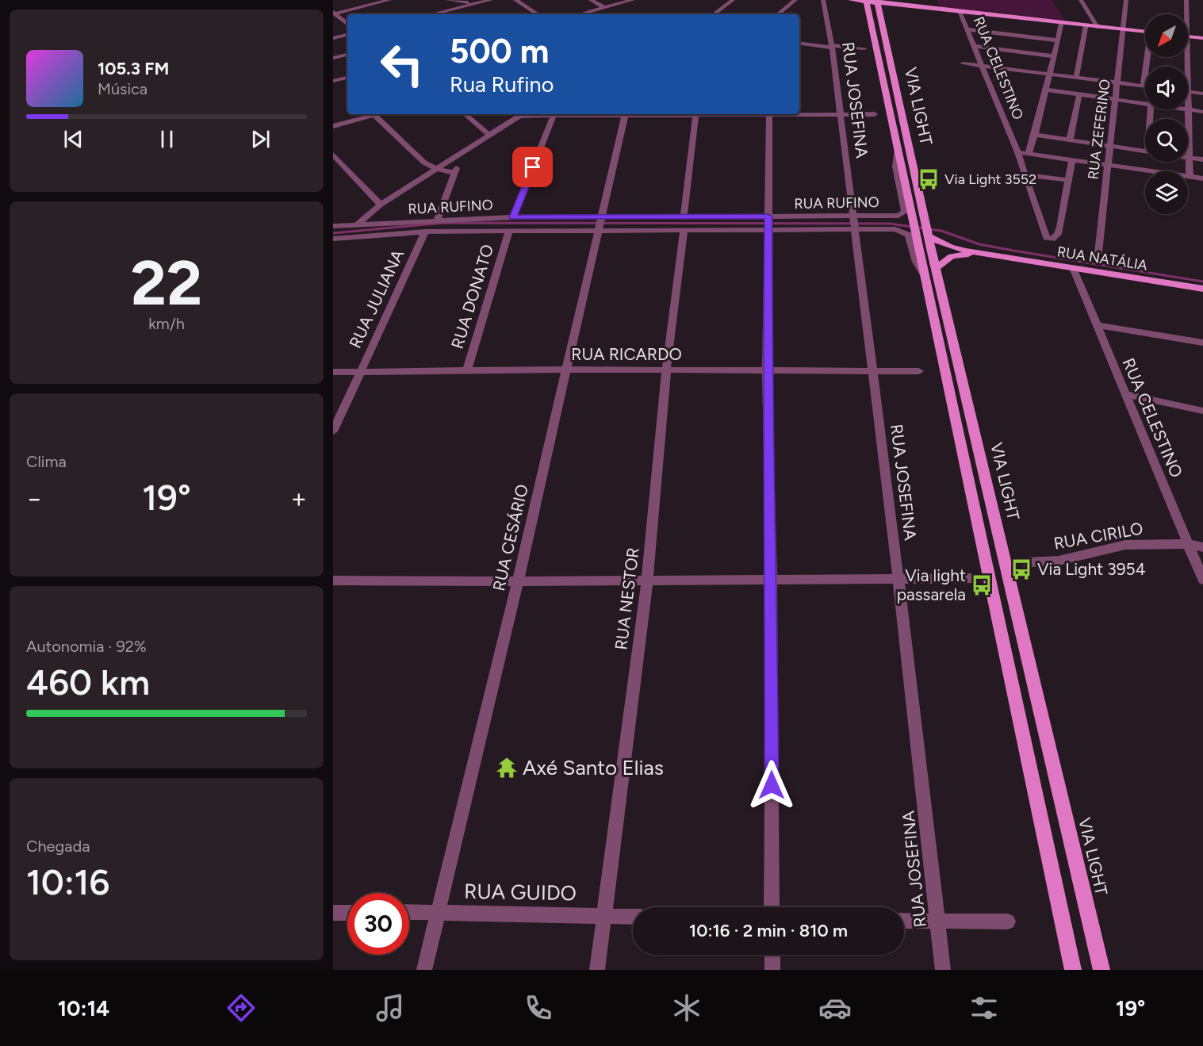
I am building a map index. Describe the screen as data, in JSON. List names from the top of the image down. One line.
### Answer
{"streets":{"main road":["VIA LIGHT","RUA NATÁLIA"],"street":["RUA CELESTINO","RUA JOSEFINA","RUA ZEFERINO","RUA RUFINO","RUA DONATO","RUA JULIANA","RUA RICARDO","RUA CIRILO","RUA CESÁRIO","RUA NESTOR","RUA GUIDO"]},"crossings":[["RUA CELESTINO","RUA NATÁLIA"],["RUA CELESTINO","RUA CIRILO"],["RUA JOSEFINA","RUA RUFINO"],["RUA JOSEFINA","RUA RICARDO"],["VIA LIGHT","RUA RUFINO"],["VIA LIGHT","RUA NATÁLIA"],["RUA RUFINO","RUA DONATO"],["RUA RUFINO","RUA JULIANA"],["RUA RUFINO","RUA CESÁRIO"],["RUA RUFINO","RUA NESTOR"],["RUA DONATO","RUA RICARDO"],["RUA JULIANA","RUA RICARDO"],["RUA RICARDO","RUA CESÁRIO"],["RUA RICARDO","RUA NESTOR"],["RUA CESÁRIO","RUA GUIDO"],["RUA NESTOR","RUA GUIDO"]],"places":{"bus stop":["Via Light 3552","Via Light 3954","Via light passarela"],"temple":["Axé Santo Elias"]},"north":"bottom left","page":{"turn":["500 m","Rua Rufino"],"song":["105.3 FM","Música"],"tile":[["22","km/h"],"Clima",["Autonomia · 92%","460 km"],["Chegada","10:16"]],"heat":["−","19°","+"],"limit":"30","trip":"10:16 · 2 min · 810 m","tabs":["10:14","19°"]}}
